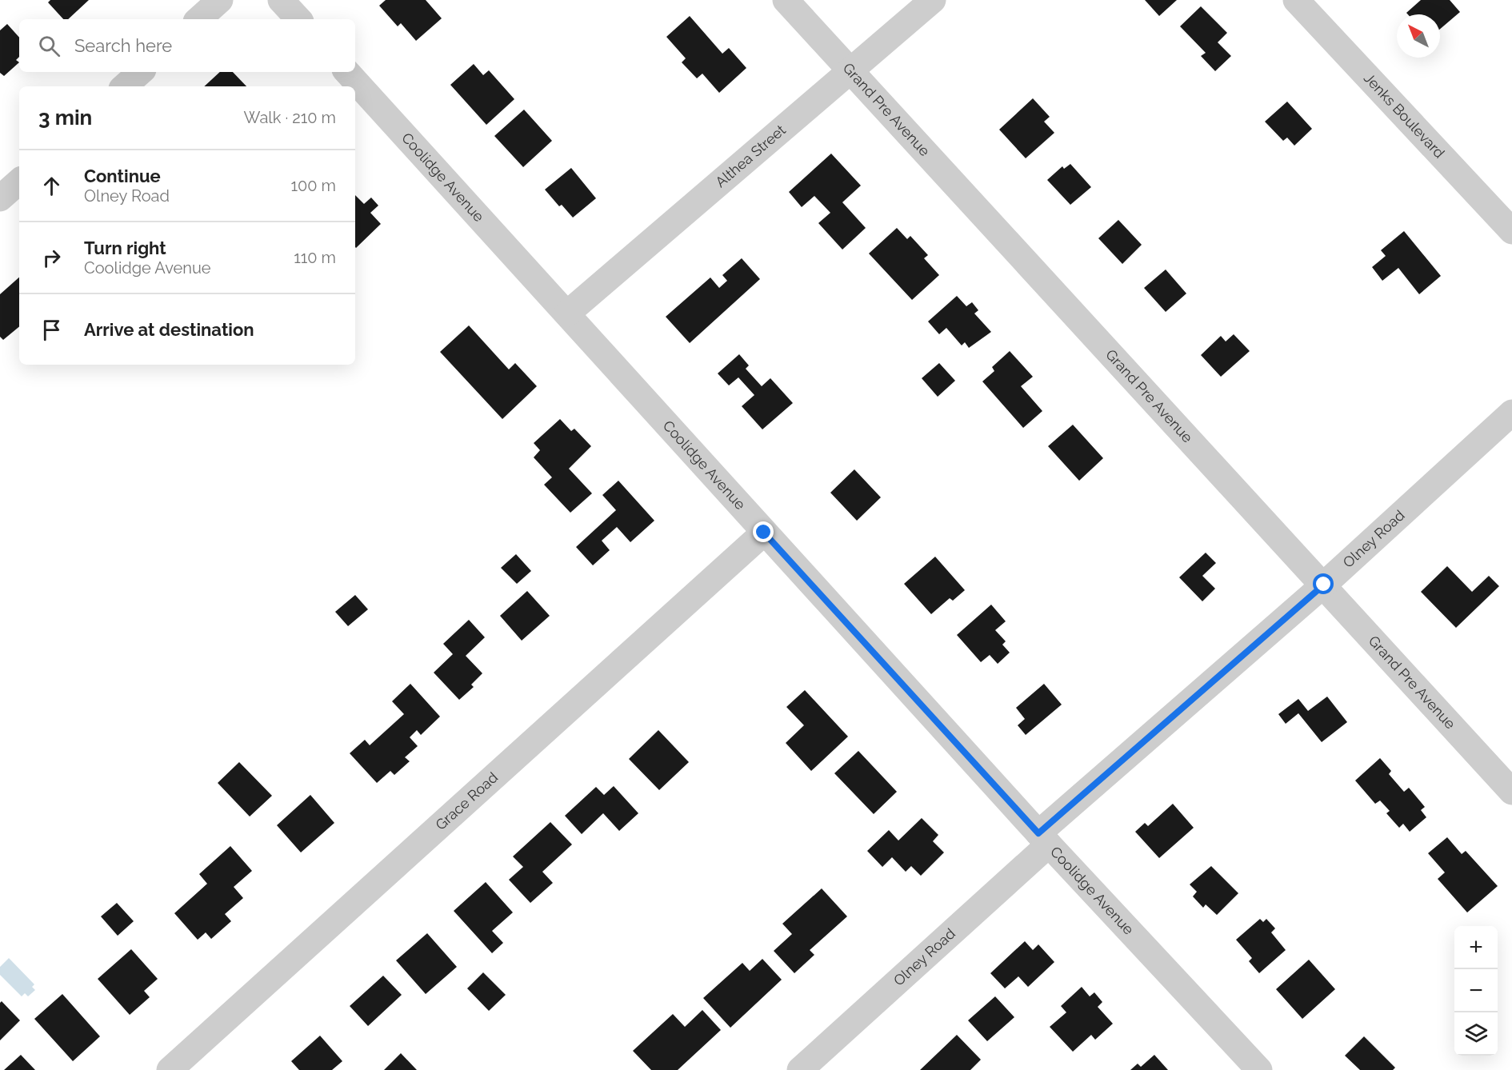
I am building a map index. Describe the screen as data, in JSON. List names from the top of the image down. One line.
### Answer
{"streets":{"street":["Grand Pre Avenue","Jenks Boulevard","Althea Street","Coolidge Avenue","Olney Road","Grace Road"]},"crossings":[["Grand Pre Avenue","Althea Street"],["Grand Pre Avenue","Olney Road"],["Althea Street","Coolidge Avenue"],["Coolidge Avenue","Olney Road"],["Coolidge Avenue","Grace Road"]],"north":"top left","page":{"search":"Search here","heading":["3 min","Walk · 210 m"],"list":[["Continue","Olney Road","100 m"],["Turn right","Coolidge Avenue","110 m"],"Arrive at destination"],"map_buttons":["+","−"]}}
